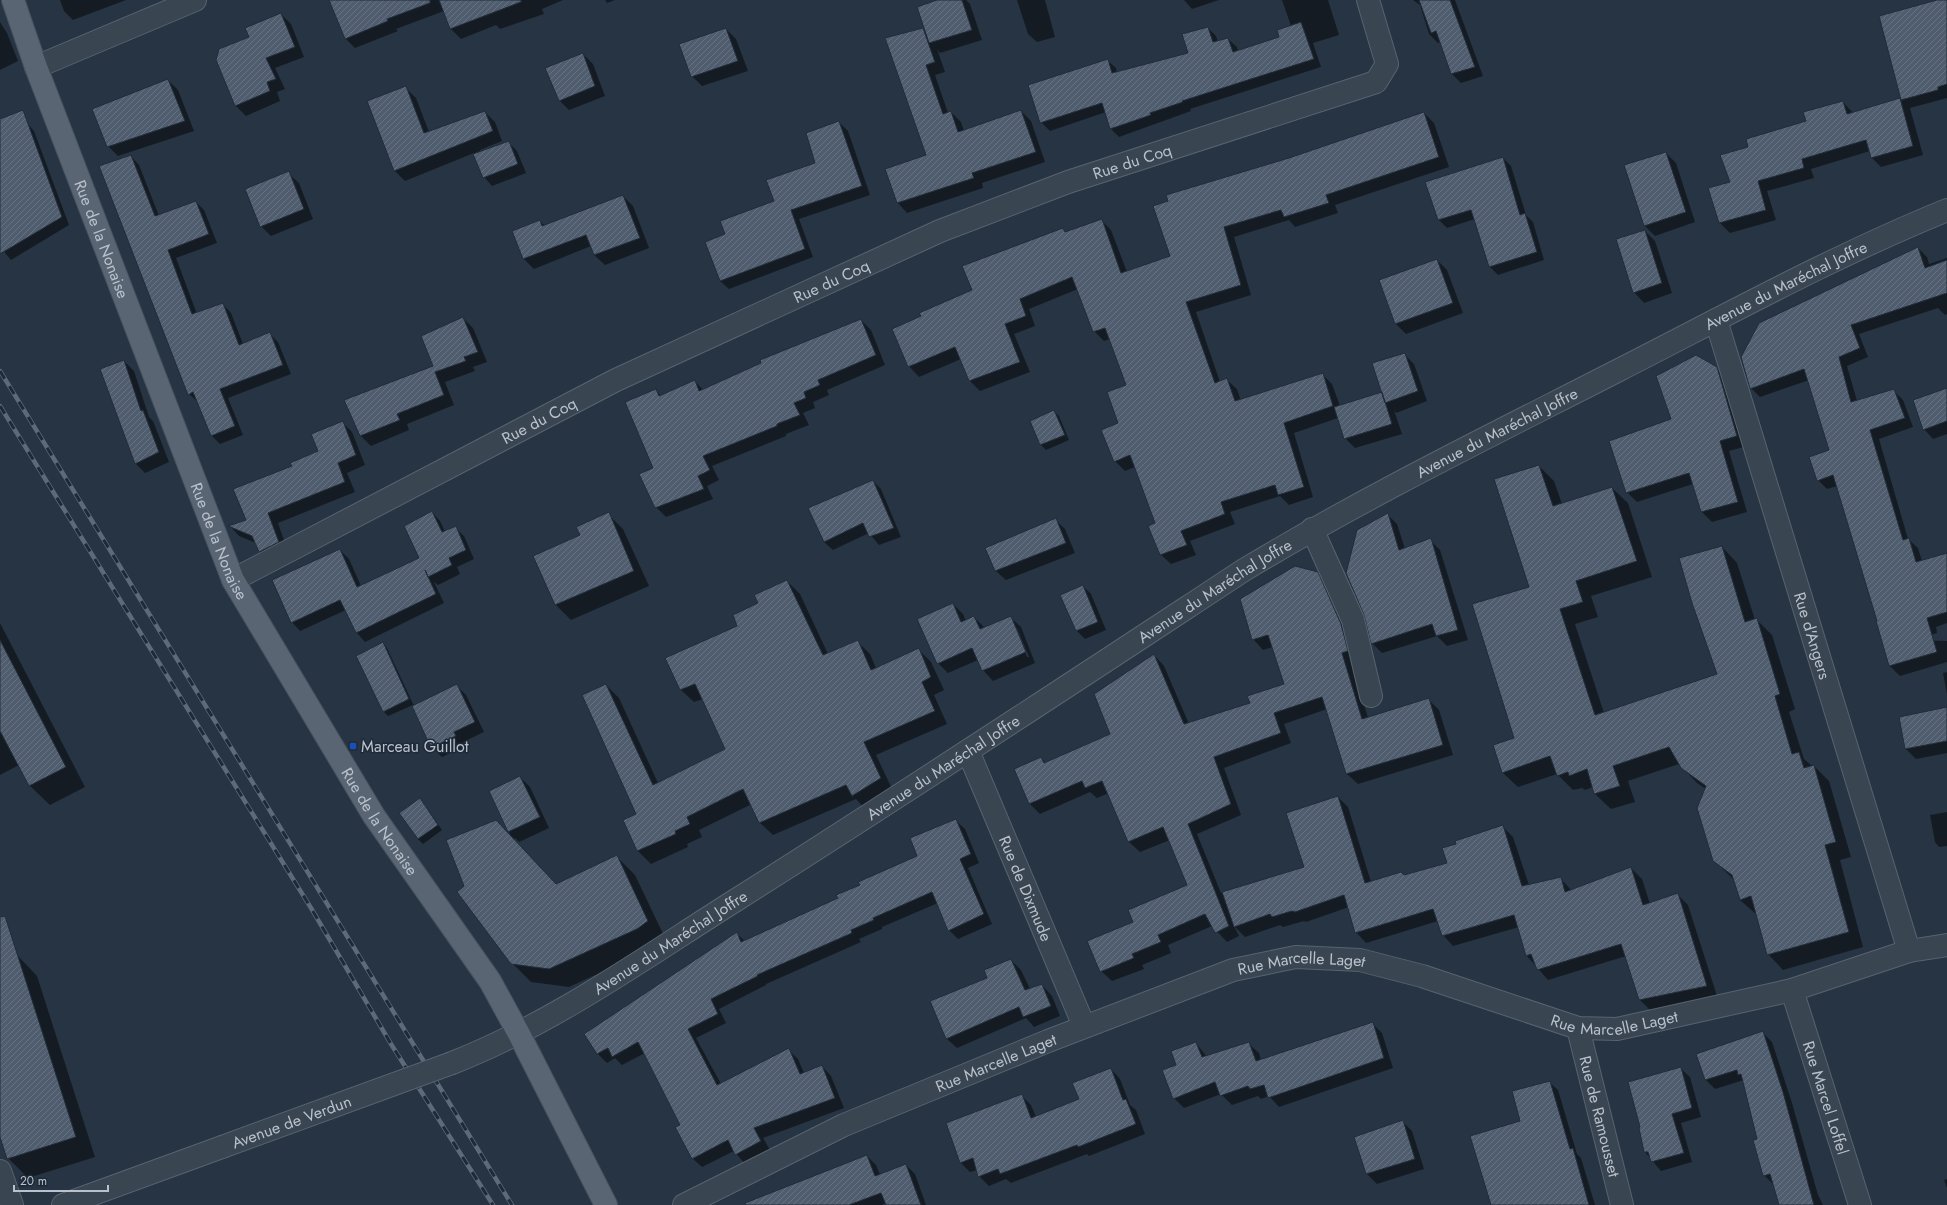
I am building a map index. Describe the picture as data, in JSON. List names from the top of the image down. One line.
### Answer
{"streets":{"main road":["Rue de la Nonaise"],"street":["Rue du Coq","Avenue du Maréchal Joffre","Rue d'Angers","Rue de Dixmude","Rue Marcelle Laget","Rue Marcel Loffel","Rue de Ramousset","Avenue de Verdun"]},"crossings":[["Rue du Coq","Rue de la Nonaise"],["Rue de la Nonaise","Avenue du Maréchal Joffre"],["Rue de la Nonaise","Avenue de Verdun"],["Avenue du Maréchal Joffre","Rue d'Angers"],["Avenue du Maréchal Joffre","Rue de Dixmude"],["Avenue du Maréchal Joffre","Avenue de Verdun"],["Rue d'Angers","Rue Marcelle Laget"],["Rue de Dixmude","Rue Marcelle Laget"],["Rue Marcelle Laget","Rue Marcel Loffel"],["Rue Marcelle Laget","Rue de Ramousset"]],"places":{"transit":["Marceau Guillot"]},"scale_bar":"20 m"}
